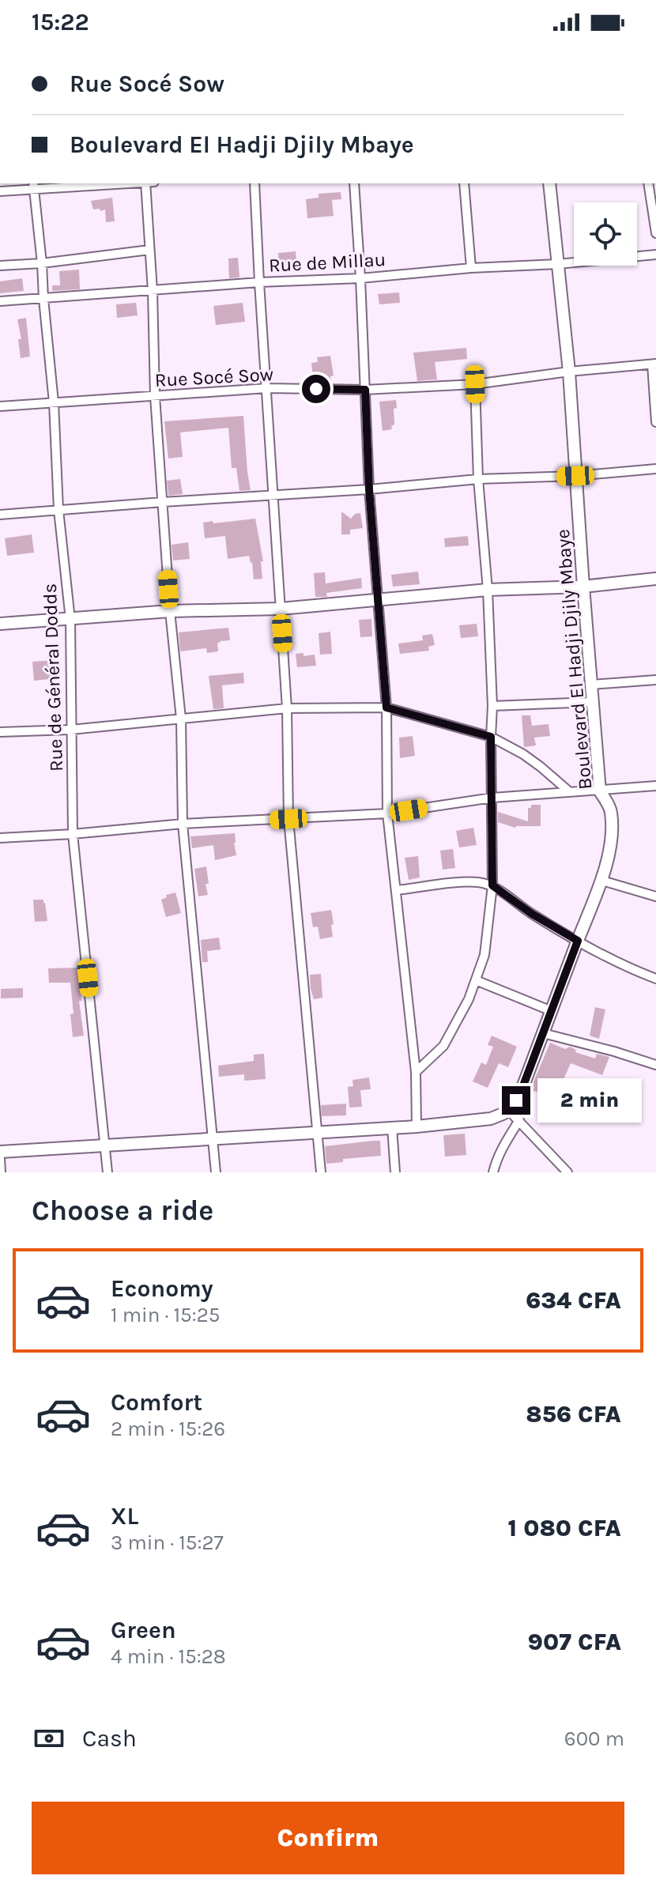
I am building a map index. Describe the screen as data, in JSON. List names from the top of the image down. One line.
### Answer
{"streets":{"main road":["Boulevard El Hadji Djily Mbaye"],"street":["Rue de Millau","Rue Socé Sow","Rue de Général Dodds"]},"crossings":[["Rue de Millau","Boulevard El Hadji Djily Mbaye"],["Rue de Millau","Rue de Général Dodds"],["Rue Socé Sow","Boulevard El Hadji Djily Mbaye"],["Rue Socé Sow","Rue de Général Dodds"]],"page":{"status":"15:22","banner":["Rue Socé Sow","Boulevard El Hadji Djily Mbaye"],"bubble":"2 min","heading":"Choose a ride","list":[{"name":"Economy","note":"1 min · 15:25","value":"634 CFA"},{"name":"Comfort","note":"2 min · 15:26","value":"856 CFA"},{"name":"XL","note":"3 min · 15:27","value":"1 080 CFA"},{"name":"Green","note":"4 min · 15:28","value":"907 CFA"}],"pay":["Cash","600 m"],"buttons":"Confirm"}}
